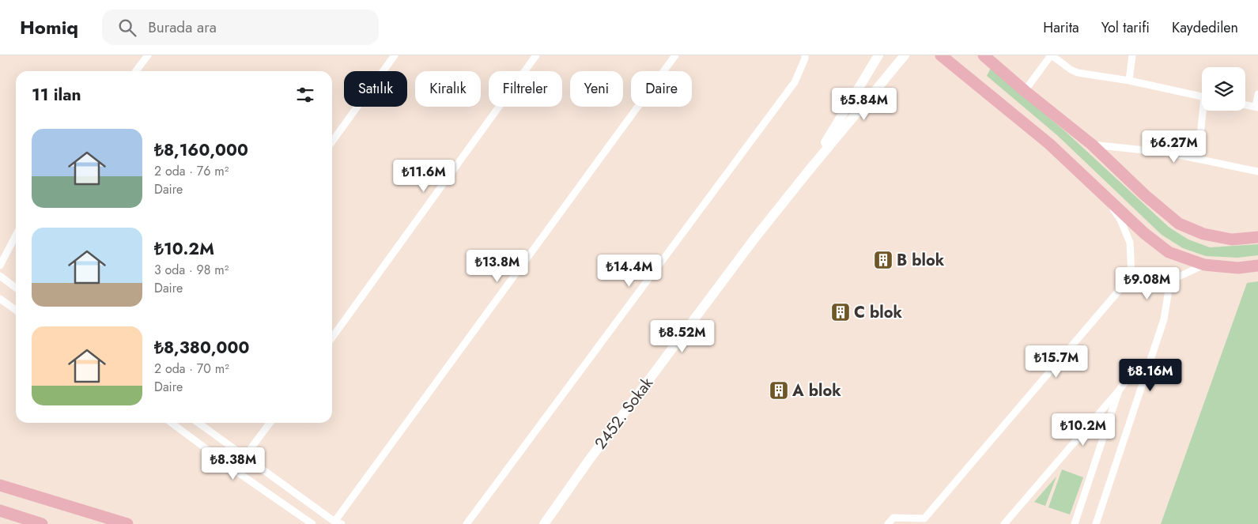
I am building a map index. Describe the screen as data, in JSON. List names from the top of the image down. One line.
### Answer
{"streets":{"main road":["2452. Sokak"]},"places":{"building":["B blok","C blok","A blok"]},"page":{"header":"Homiq","search":"Burada ara","nav":["Harita","Yol tarifi","Kaydedilen"],"chip":["Satılık","Kiralık","Filtreler","Yeni","Daire"],"heading":"11 ilan","price":["₺5.84M","₺6.27M","₺11.6M","₺13.8M","₺14.4M","₺9.08M","₺8.52M","₺15.7M","₺8.16M","₺10.2M","₺8.38M"],"list":[{"name":"₺8,160,000","note":"2 oda · 76 m² · Daire"},{"name":"₺10.2M","note":"3 oda · 98 m² · Daire"},{"name":"₺8,380,000","note":"2 oda · 70 m² · Daire"}]}}
